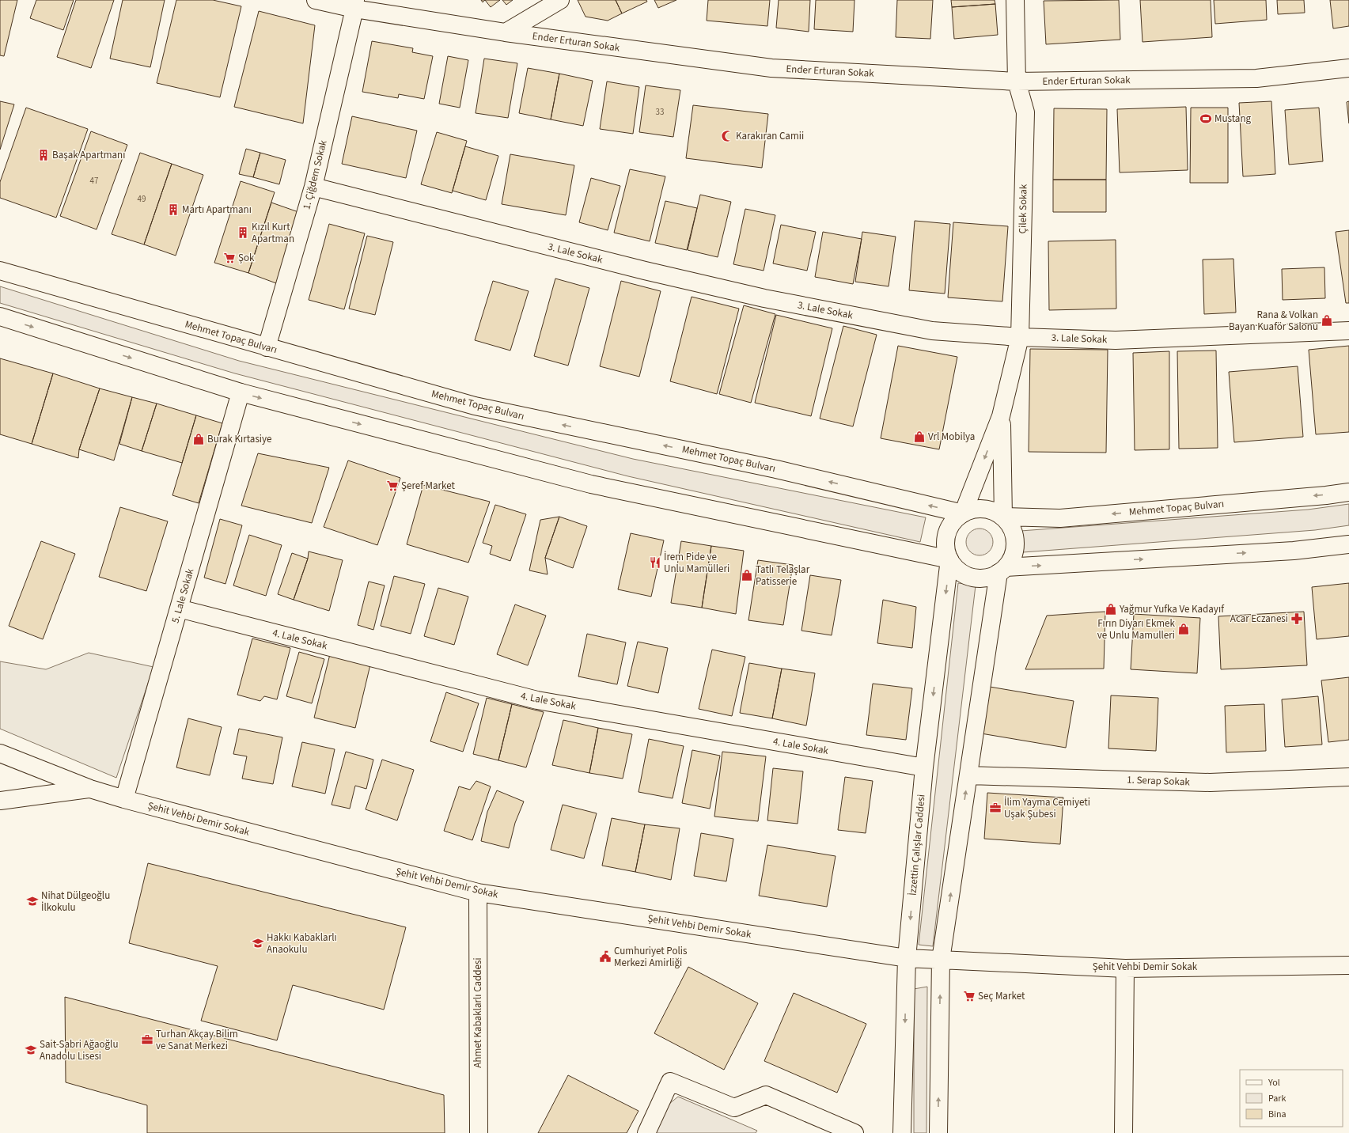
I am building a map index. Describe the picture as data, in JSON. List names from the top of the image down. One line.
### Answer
{"streets":{"street":["Ender Erturan Sokak","1. Çiğdem Sokak","Çilek Sokak","3. Lale Sokak","Mehmet Topaç Bulvarı","5. Lale Sokak","4. Lale Sokak","1. Serap Sokak","Şehit Vehbi Demir Sokak","İzzettin Çalışlar Caddesi","Ahmet Kabaklarlı Caddesi"]},"crossings":[["Ender Erturan Sokak","1. Çiğdem Sokak"],["Ender Erturan Sokak","Çilek Sokak"],["1. Çiğdem Sokak","3. Lale Sokak"],["1. Çiğdem Sokak","Mehmet Topaç Bulvarı"],["Çilek Sokak","3. Lale Sokak"],["Mehmet Topaç Bulvarı","İzzettin Çalışlar Caddesi"],["5. Lale Sokak","4. Lale Sokak"],["5. Lale Sokak","Şehit Vehbi Demir Sokak"],["4. Lale Sokak","İzzettin Çalışlar Caddesi"],["Şehit Vehbi Demir Sokak","İzzettin Çalışlar Caddesi"],["Şehit Vehbi Demir Sokak","Ahmet Kabaklarlı Caddesi"]],"places":{"sports":["Mustang"],"mosque":["Karakıran Camii"],"building":["Başak Apartmanı","Martı Apartmanı","Kızıl Kurt Apartman"],"supermarket":["Şok","Şeref Market","Seç Market"],"shop":["Rana & Volkan Bayan Kuaför Salonu","Vrl Mobilya","Burak Kırtasiye","Tatlı Telaşlar Patisserie","Yağmur Yufka Ve Kadayıf","Fırın Diyarı Ekmek ve Unlu Mamulleri"],"restaurant":["İrem Pide ve Unlu Mamülleri"],"pharmacy":["Acar Eczanesi"],"office":["İlim Yayma Cemiyeti Uşak Şubesi","Turhan Akçay Bilim ve Sanat Merkezi"],"school or university":["Nihat Dülgeoğlu İlkokulu","Hakkı Kabaklarlı Anaokulu","Sait-Sabri Ağaoğlu Anadolu Lisesi"],"public building":["Cumhuriyet Polis Merkezi Amirliği"]},"house_numbers":["33","47","49"],"legend":["Yol","Park","Bina"]}
